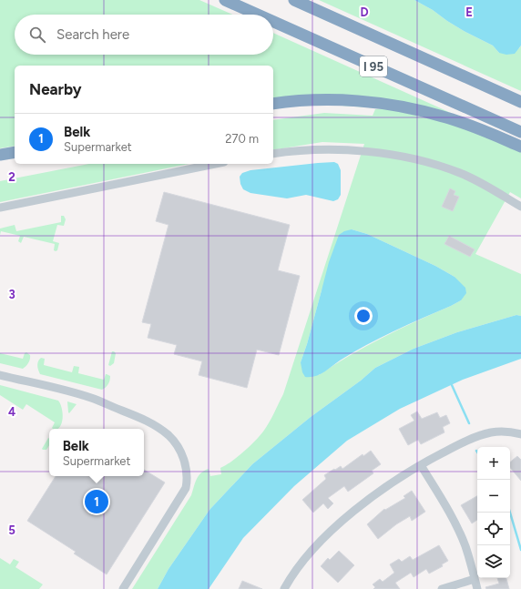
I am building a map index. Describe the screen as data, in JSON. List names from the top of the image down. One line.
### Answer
{"streets":{"highway":["I 95"]},"page":{"search":"Search here","heading":"Nearby","list":[{"mark":"1","name":"Belk","note":"Supermarket","value":"270 m"}],"popup":["Belk","Supermarket"],"map_buttons":["+","−"],"pins":"1"},"grid":{"columns":["D","E"],"rows":["2","3","4","5"]}}
